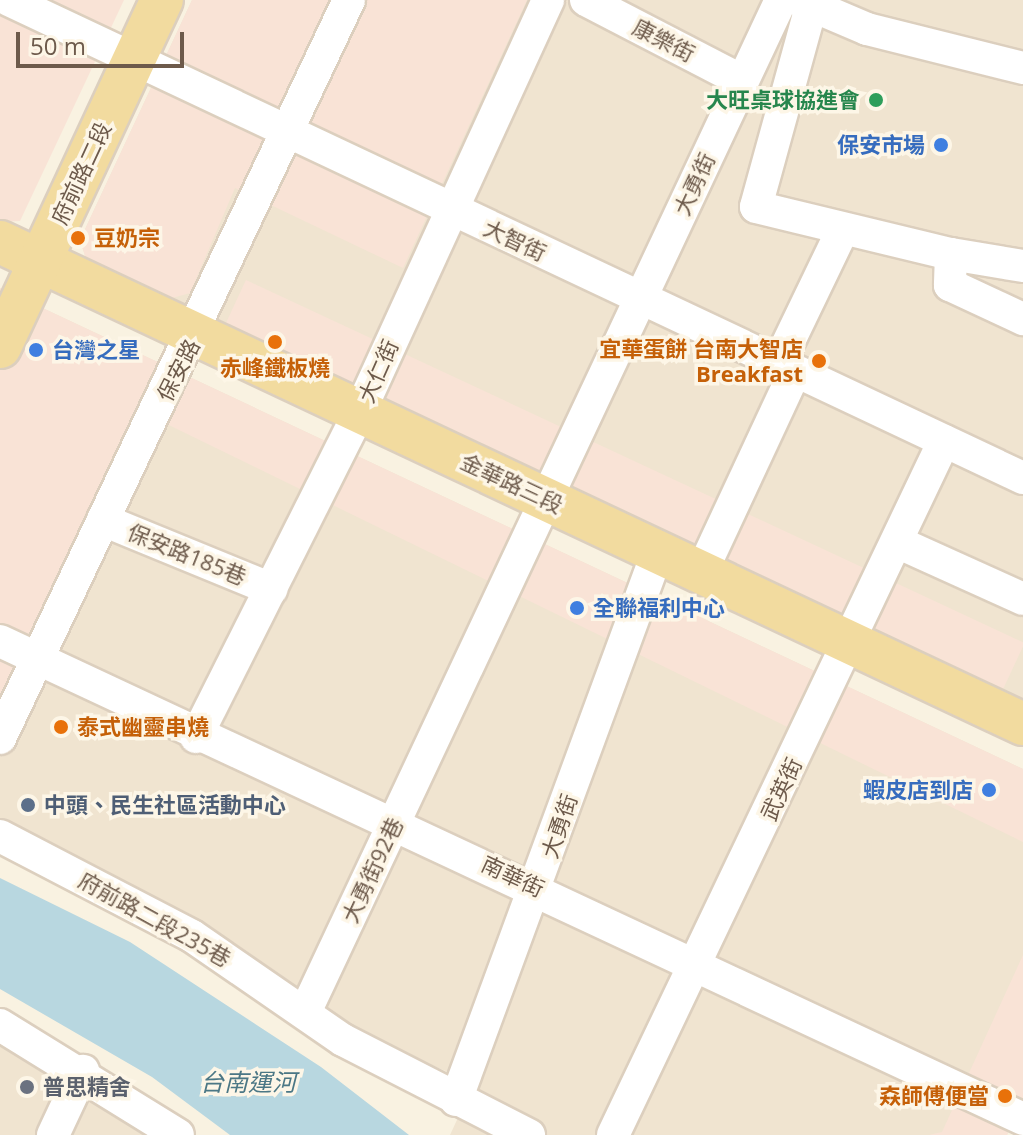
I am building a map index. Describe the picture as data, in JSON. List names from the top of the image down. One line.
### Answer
{"streets":{"main road":["府前路二段","金華路三段"],"street":["康樂街","大勇街","大智街","保安路","大仁街","保安路185巷","武英街","大勇街92巷","南華街","府前路二段235巷"]},"crossings":[["康樂街","大勇街"],["府前路二段","大智街"],["府前路二段","金華路三段"],["大勇街","大智街"],["大勇街","金華路三段"],["大勇街","大勇街92巷"],["大勇街","南華街"],["大智街","保安路"],["大智街","大仁街"],["大智街","武英街"],["保安路","金華路三段"],["保安路","保安路185巷"],["保安路","南華街"],["大仁街","金華路三段"],["大仁街","保安路185巷"],["大仁街","南華街"],["金華路三段","武英街"],["金華路三段","大勇街92巷"],["武英街","南華街"],["大勇街92巷","南華街"],["大勇街92巷","府前路二段235巷"]],"water":["台南運河"],"places":["大旺桌球協進會","保安市場","豆奶宗","赤峰鐵板燒","台灣之星","宜華蛋餅 台南大智店 Breakfast","全聯福利中心","泰式幽靈串燒","蝦皮店到店","中頭、民生社區活動中心","普思精舍","𡘙師傅便當"],"scale_bar":"50 m"}
